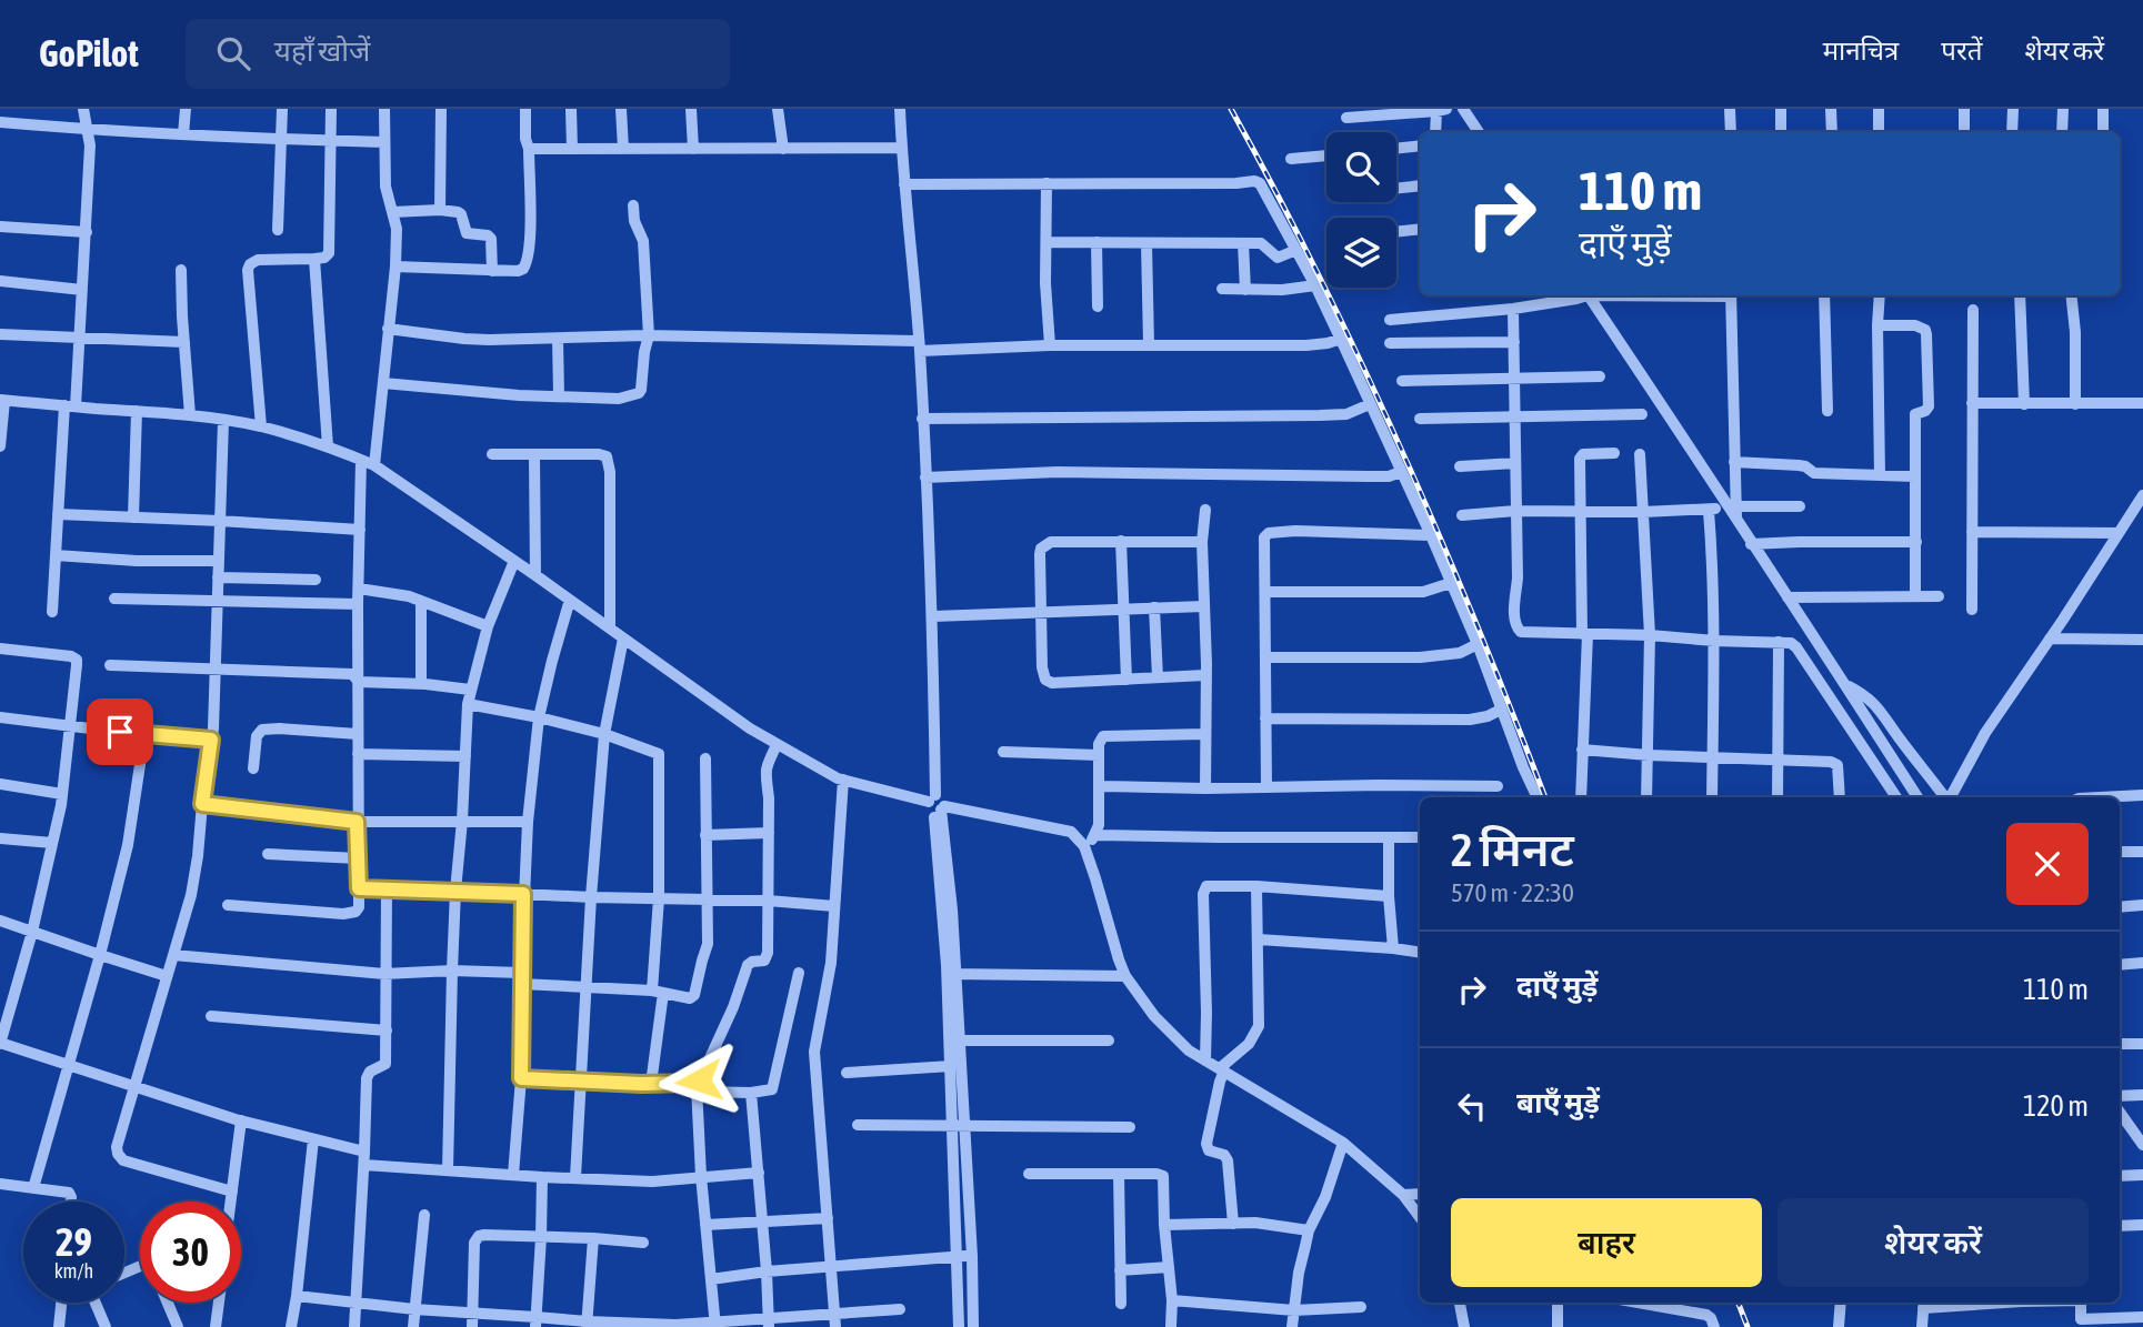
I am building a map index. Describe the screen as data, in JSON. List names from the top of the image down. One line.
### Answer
{"page":{"header":"GoPilot","search":"यहाँ खोजें","nav":["मानचित्र","परतें","शेयर करें"],"turn":["110 m","दाएँ मुड़ें"],"heading":["2 मिनट","570 m · 22:30"],"list":[{"name":"दाएँ मुड़ें","value":"110 m"},{"name":"बाएँ मुड़ें","value":"120 m"}],"buttons":["बाहर","शेयर करें"],"speed":"29 km/h","limit":"30"}}
